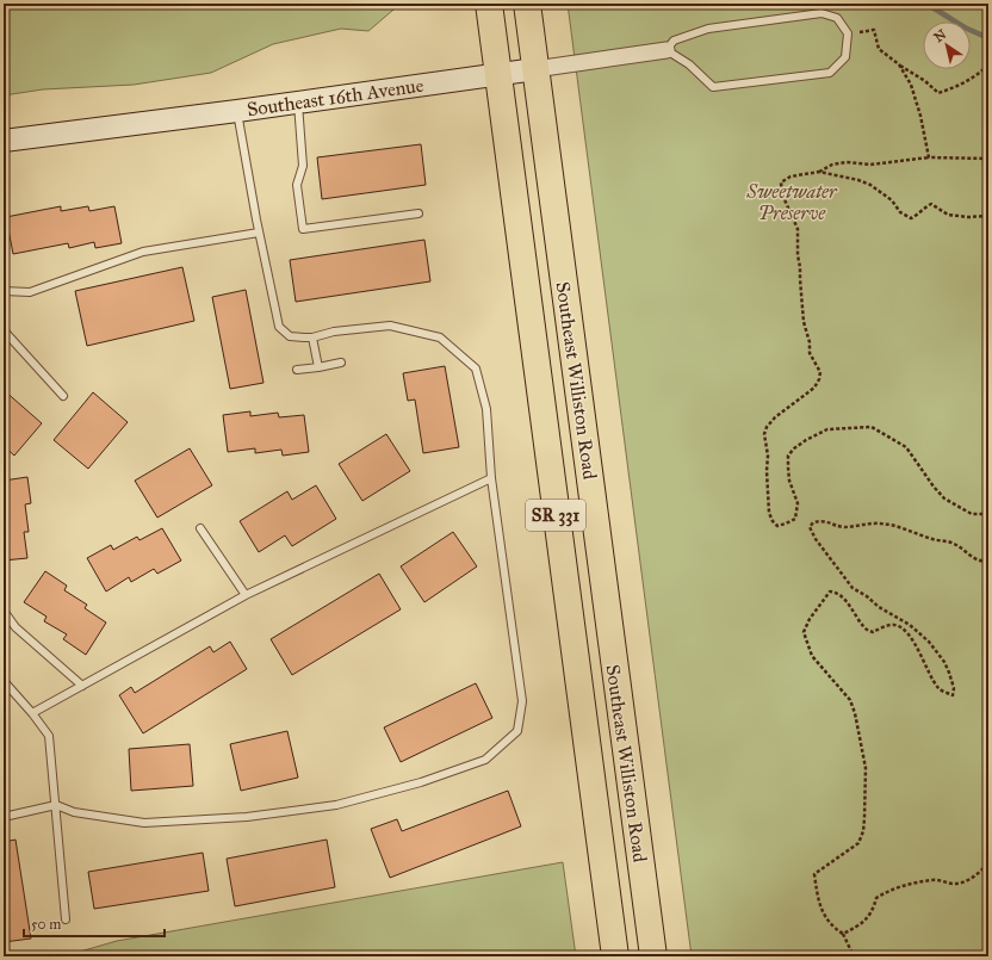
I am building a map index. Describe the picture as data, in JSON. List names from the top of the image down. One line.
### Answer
{"streets":{"highway":["Southeast Williston Road","SR 331"],"main road":["Southeast 16th Avenue"]},"crossings":[["Southeast 16th Avenue","Southeast Williston Road"]],"parks":["Sweetwater Preserve"],"scale_bar":"50 m","north":"top left"}
